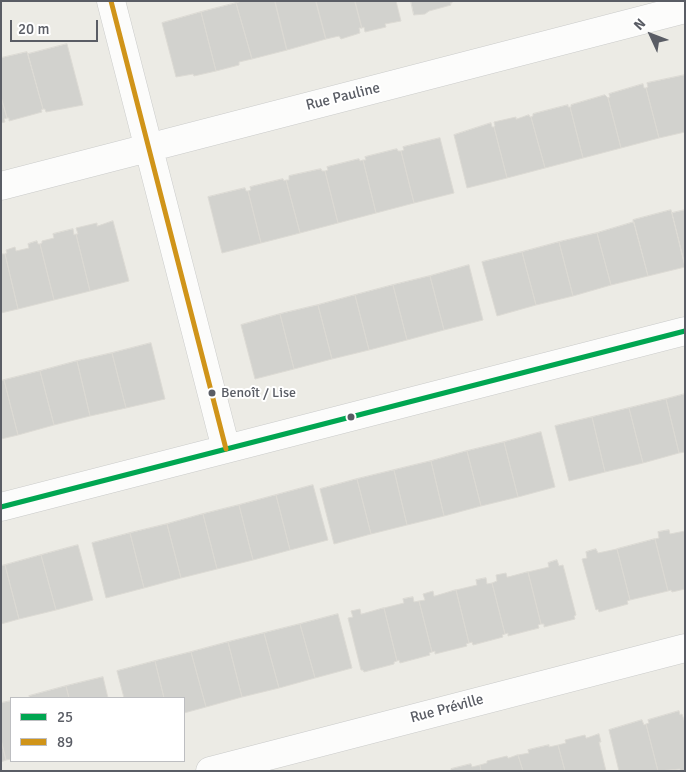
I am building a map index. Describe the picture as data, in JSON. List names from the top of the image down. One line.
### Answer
{"streets":{"street":["Rue Pauline","Rue Préville"]},"places":["Benoît / Lise"],"lines":["transit line 89","transit line 25"],"legend":["25","89"],"scale_bar":"20 m","north":"top left"}
